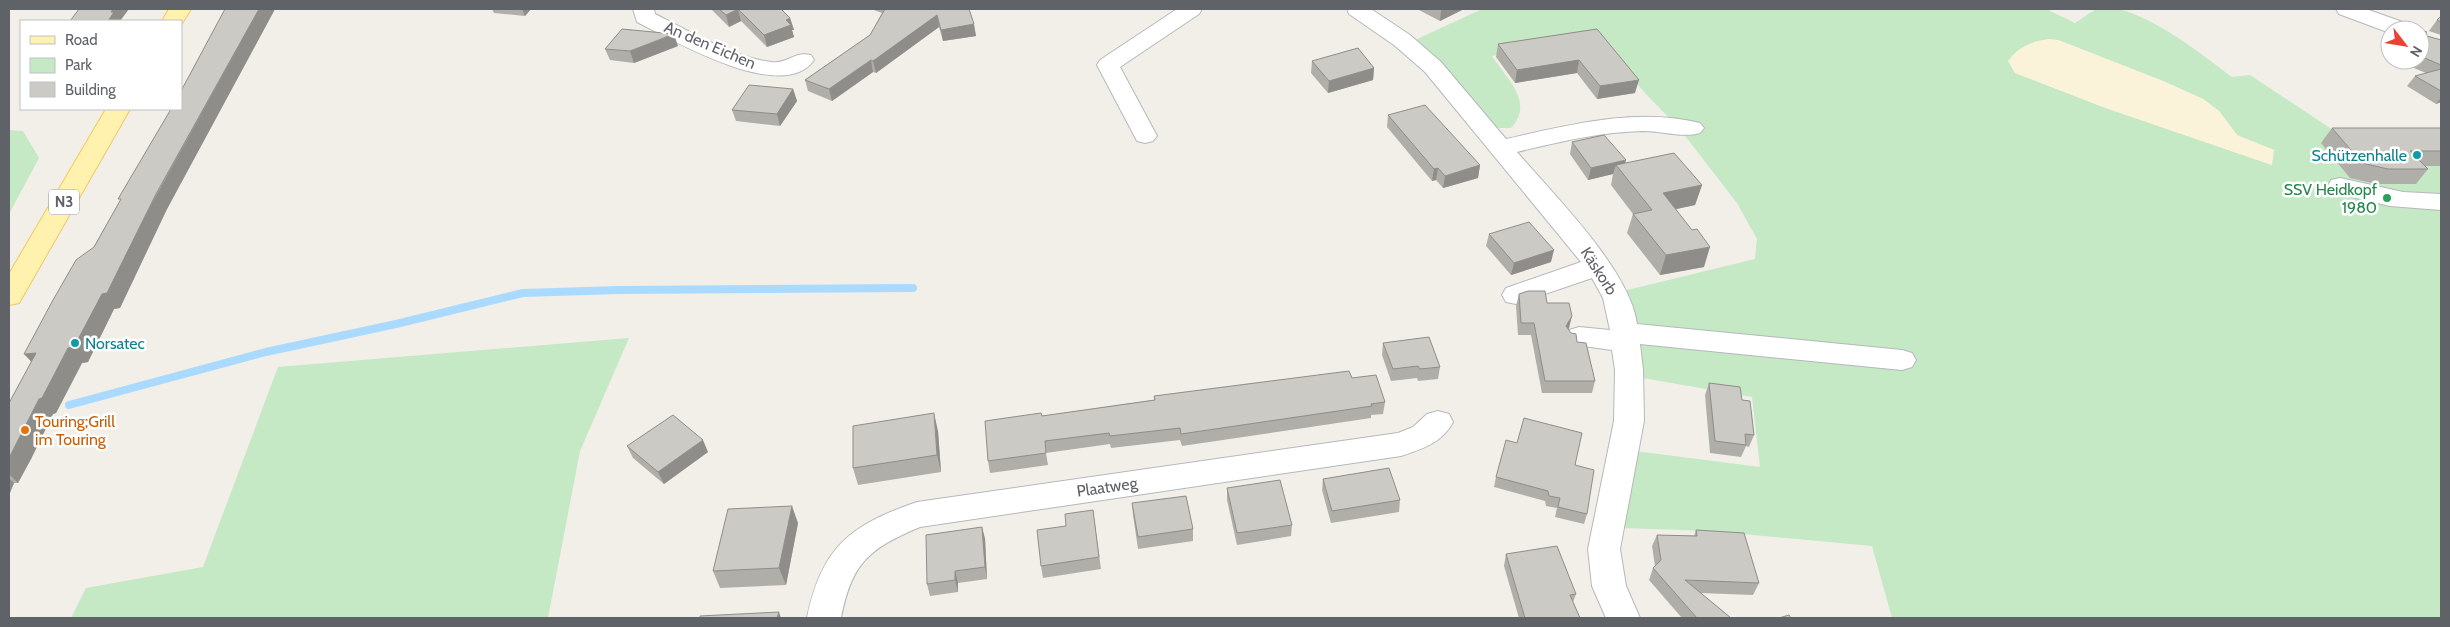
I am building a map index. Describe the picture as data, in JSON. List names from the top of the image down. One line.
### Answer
{"streets":{"main road":["N3"],"street":["An den Eichen","Käskorb","Plaatweg"]},"places":["Schützenhalle","SSV Heidkopf 1980","Norsatec","Touring;Grill im Touring"],"legend":["Road","Park","Building"],"north":"bottom right"}
